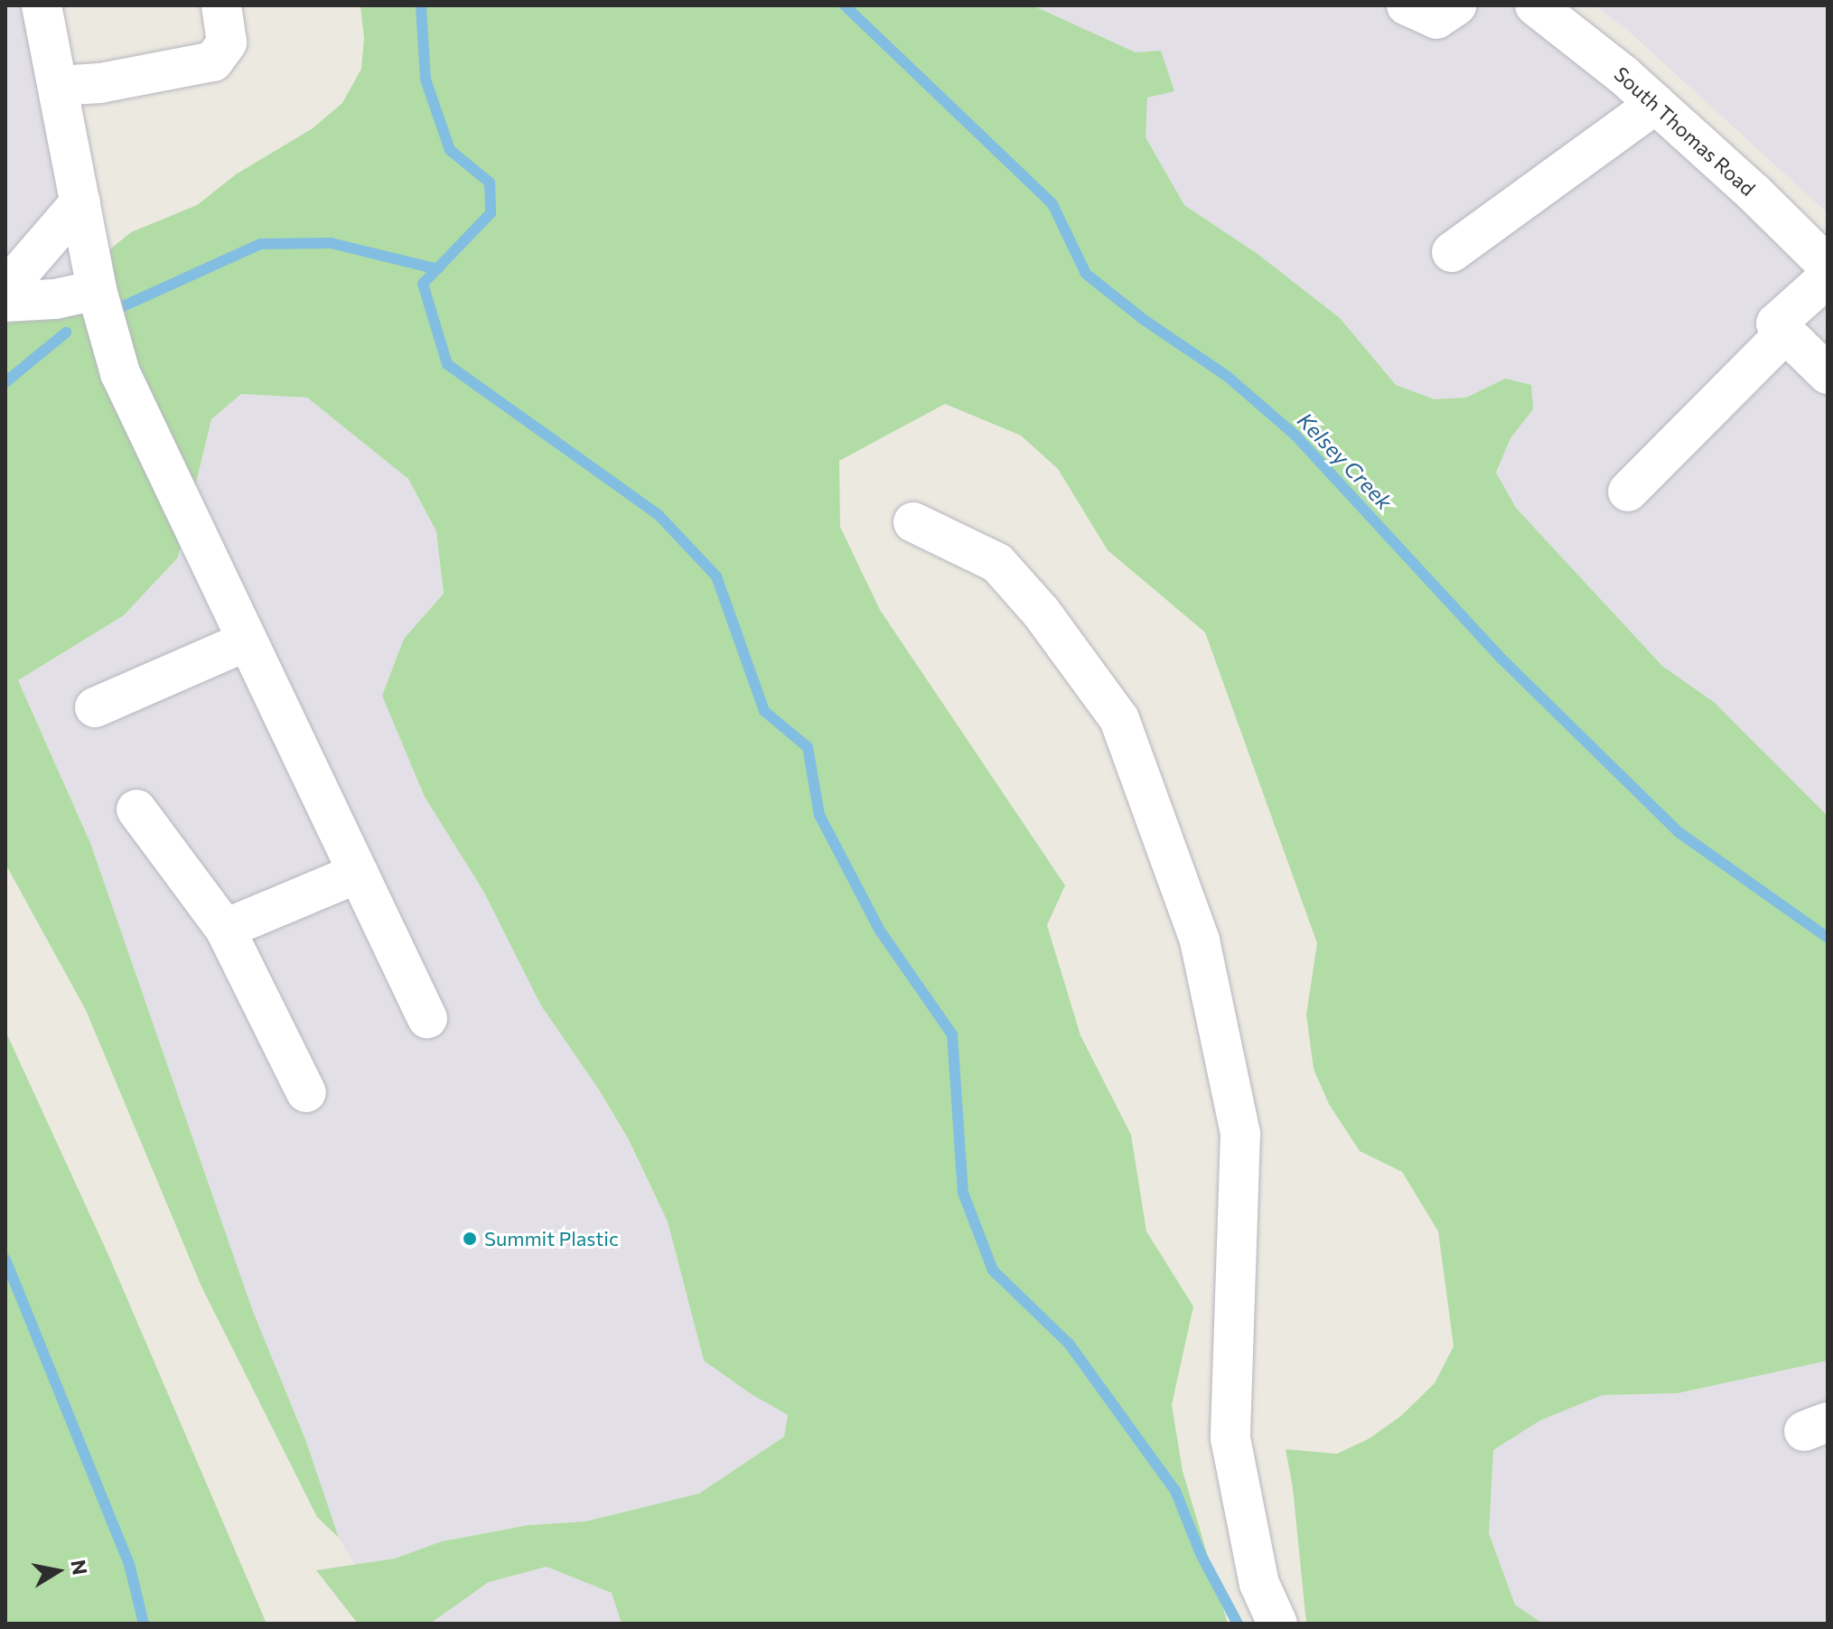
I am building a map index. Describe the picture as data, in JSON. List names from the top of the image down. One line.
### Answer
{"streets":{"street":["South Thomas Road"]},"water":["Kelsey Creek"],"places":["Summit Plastic"],"north":"right"}
